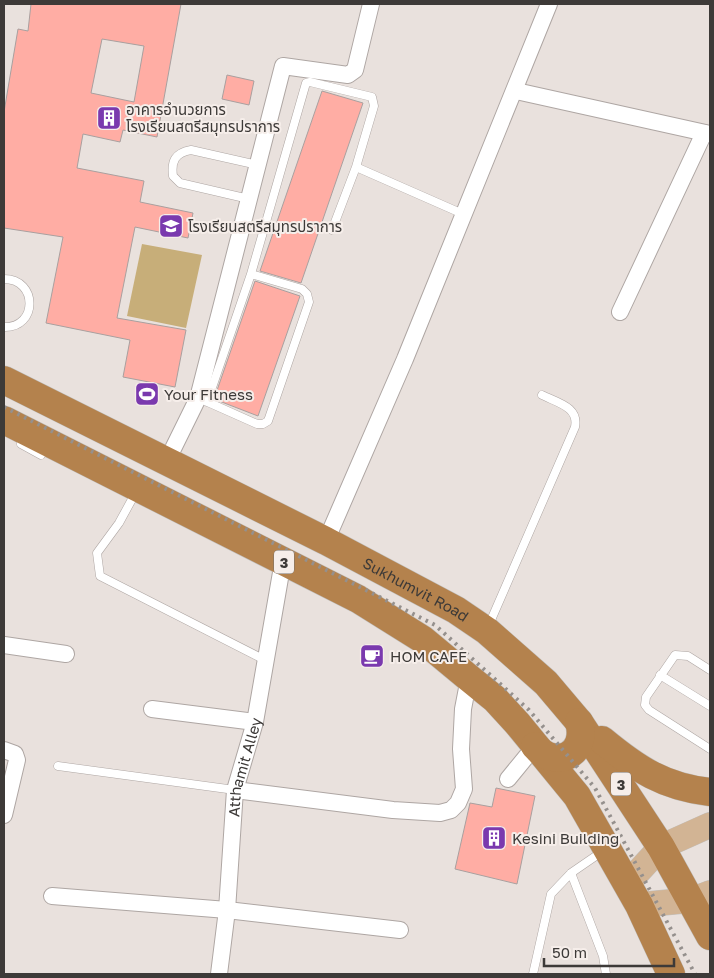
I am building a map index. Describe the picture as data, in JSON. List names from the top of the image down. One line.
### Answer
{"streets":{"highway":["3","Sukhumvit Road"],"street":["Atthamit Alley"]},"crossings":[["3","Atthamit Alley"]],"places":{"building":["อาคารอำนวยการ โรงเรียนสตรีสมุทรปราการ","Kesini Building"],"school or university":["โรงเรียนสตรีสมุทรปราการ"],"sports":["Your Fitness"],"cafe":["HOM CAFE"]},"scale_bar":"50 m"}
